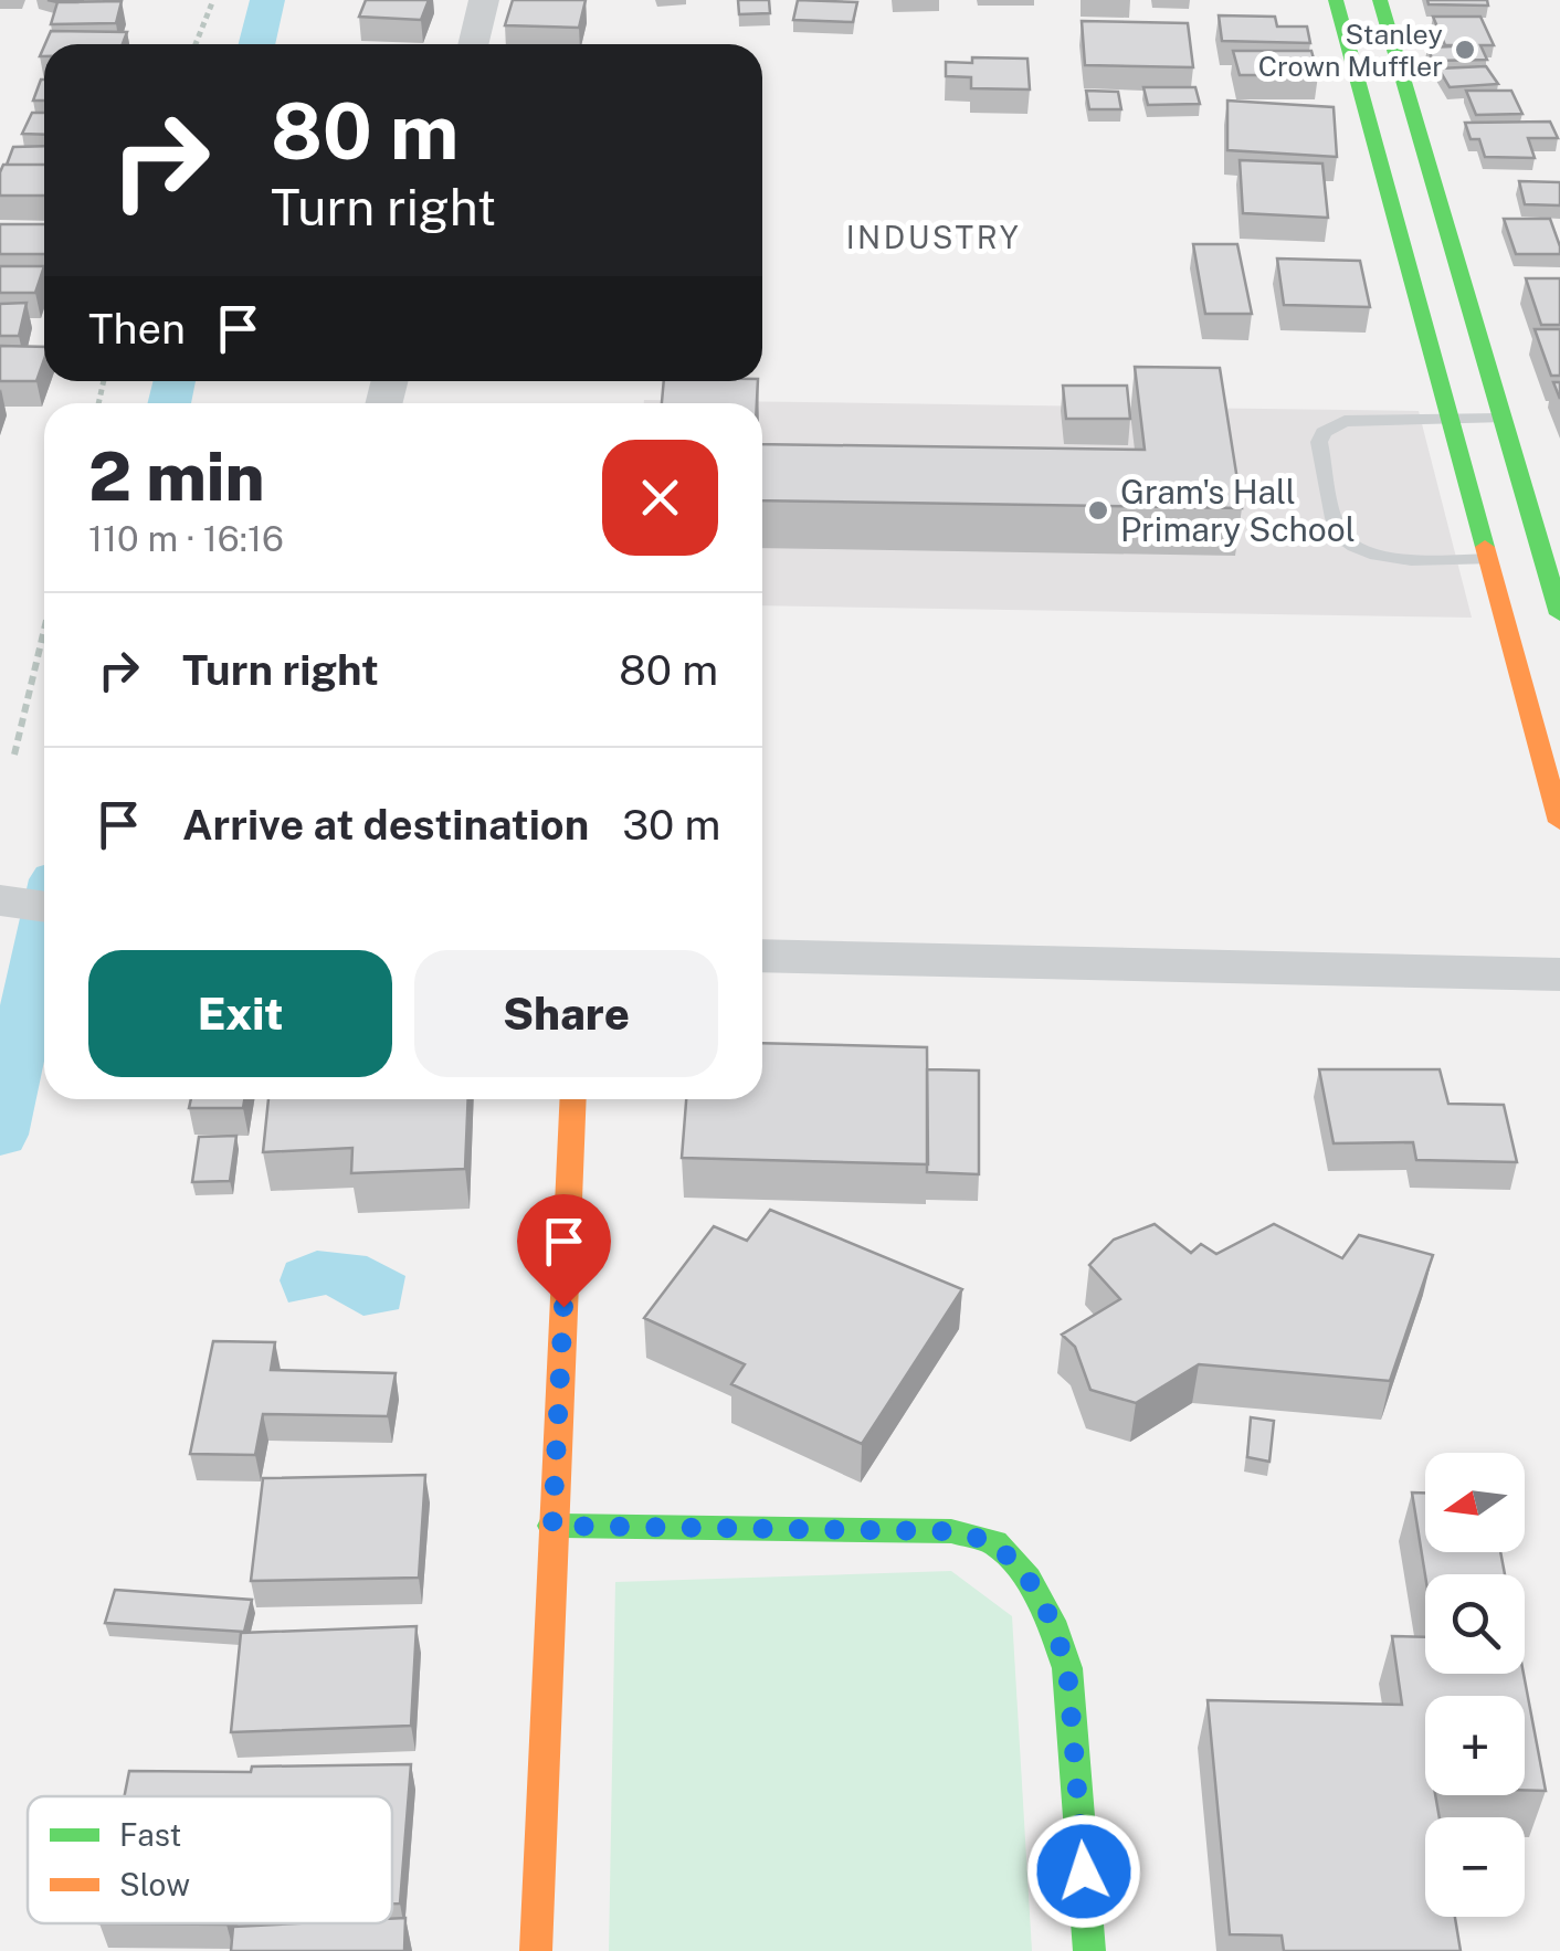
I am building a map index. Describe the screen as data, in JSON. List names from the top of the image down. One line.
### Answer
{"districts":["INDUSTRY"],"places":["Stanley Crown Muffler","Gram's Hall Primary School"],"legend":["Fast","Slow"],"north":"left","page":{"turn":["80 m","Turn right"],"then":"Then","heading":["2 min","110 m · 16:16"],"list":[{"name":"Turn right","value":"80 m"},{"name":"Arrive at destination","value":"30 m"}],"buttons":["Exit","Share"],"map_buttons":["+","−"]}}
